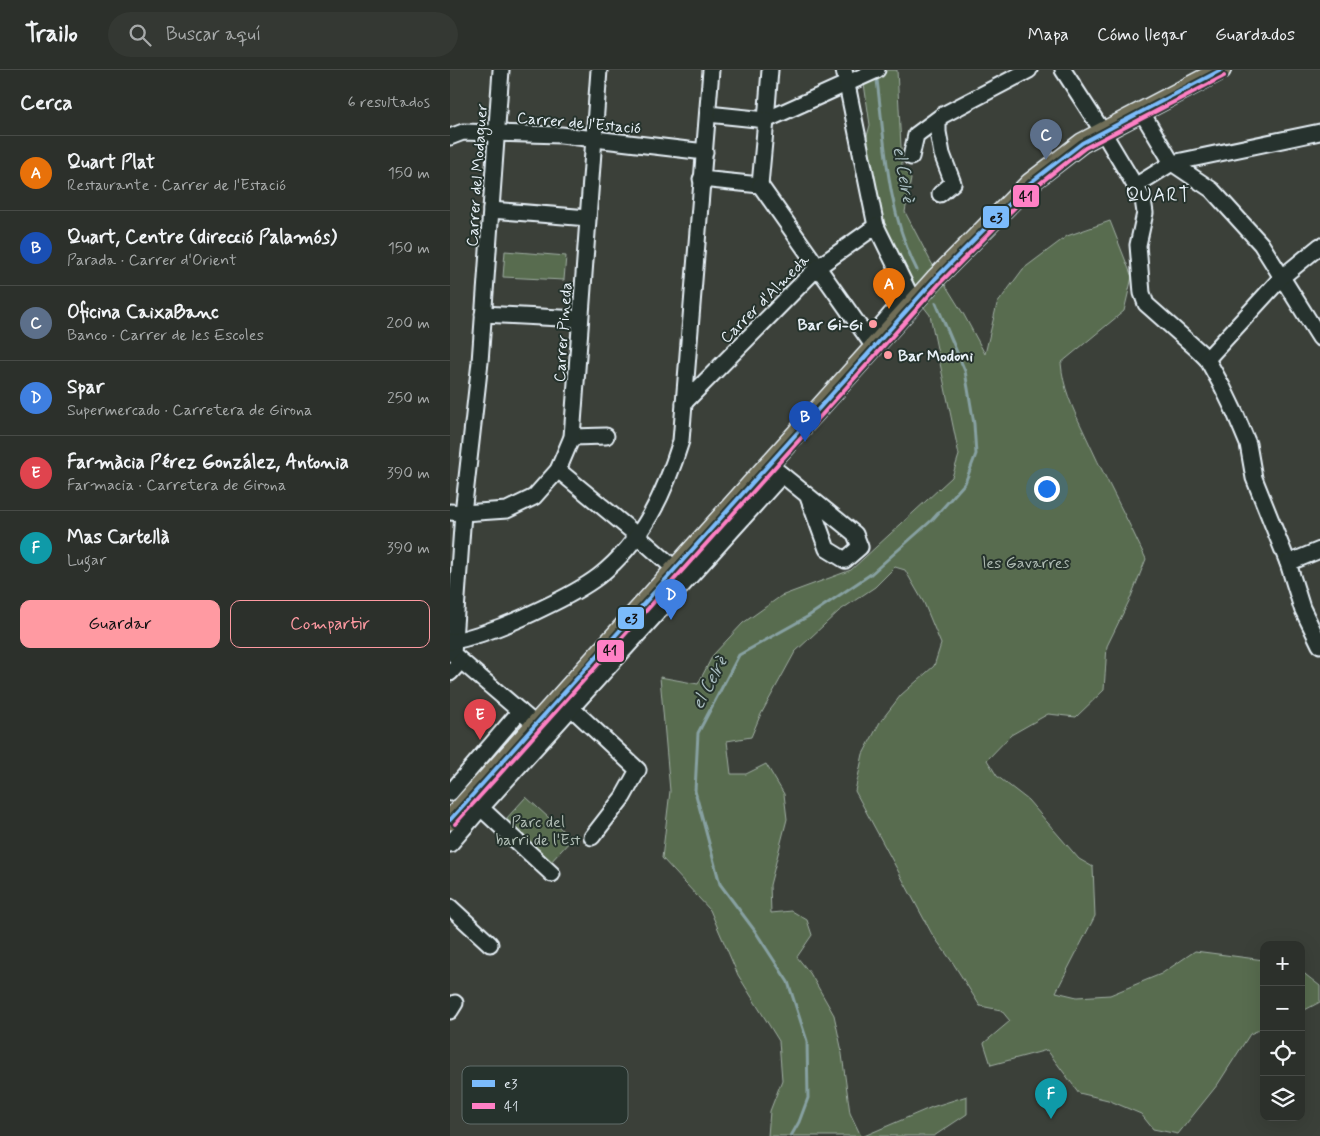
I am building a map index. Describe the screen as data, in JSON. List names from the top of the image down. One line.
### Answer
{"streets":{"street":["Carrer de l'Estació","Carrer del Modaguer","Carrer d'Almeda","Carrer Pineda"]},"crossings":[["Carrer de l'Estació","Carrer del Modaguer"],["Carrer de l'Estació","Carrer Pineda"],["Carrer del Modaguer","Carrer Pineda"]],"districts":["QUART"],"water":["el Celrè"],"parks":["les Gavarres","Parc del barri de l'Est"],"places":["Bar Gi-Gi","Bar Modoni"],"lines":["transit line e3","transit line 41"],"legend":["e3","41"],"page":{"header":"Trailo","search":"Buscar aquí","nav":["Mapa","Cómo llegar","Guardados"],"heading":["Cerca","6 resultados"],"pins":["C","A","B","D","E","F"],"list":[{"mark":"A","name":"Quart Plat","note":"Restaurante · Carrer de l'Estació","value":"150 m"},{"mark":"B","name":"Quart, Centre (direcció Palamós)","note":"Parada · Carrer d'Orient","value":"150 m"},{"mark":"C","name":"Oficina CaixaBanc","note":"Banco · Carrer de les Escoles","value":"200 m"},{"mark":"D","name":"Spar","note":"Supermercado · Carretera de Girona","value":"250 m"},{"mark":"E","name":"Farmàcia Pérez González, Antonia","note":"Farmacia · Carretera de Girona","value":"390 m"},{"mark":"F","name":"Mas Cartellà","note":"Lugar","value":"390 m"}],"buttons":["Guardar","Compartir"],"map_buttons":["+","−"]}}
